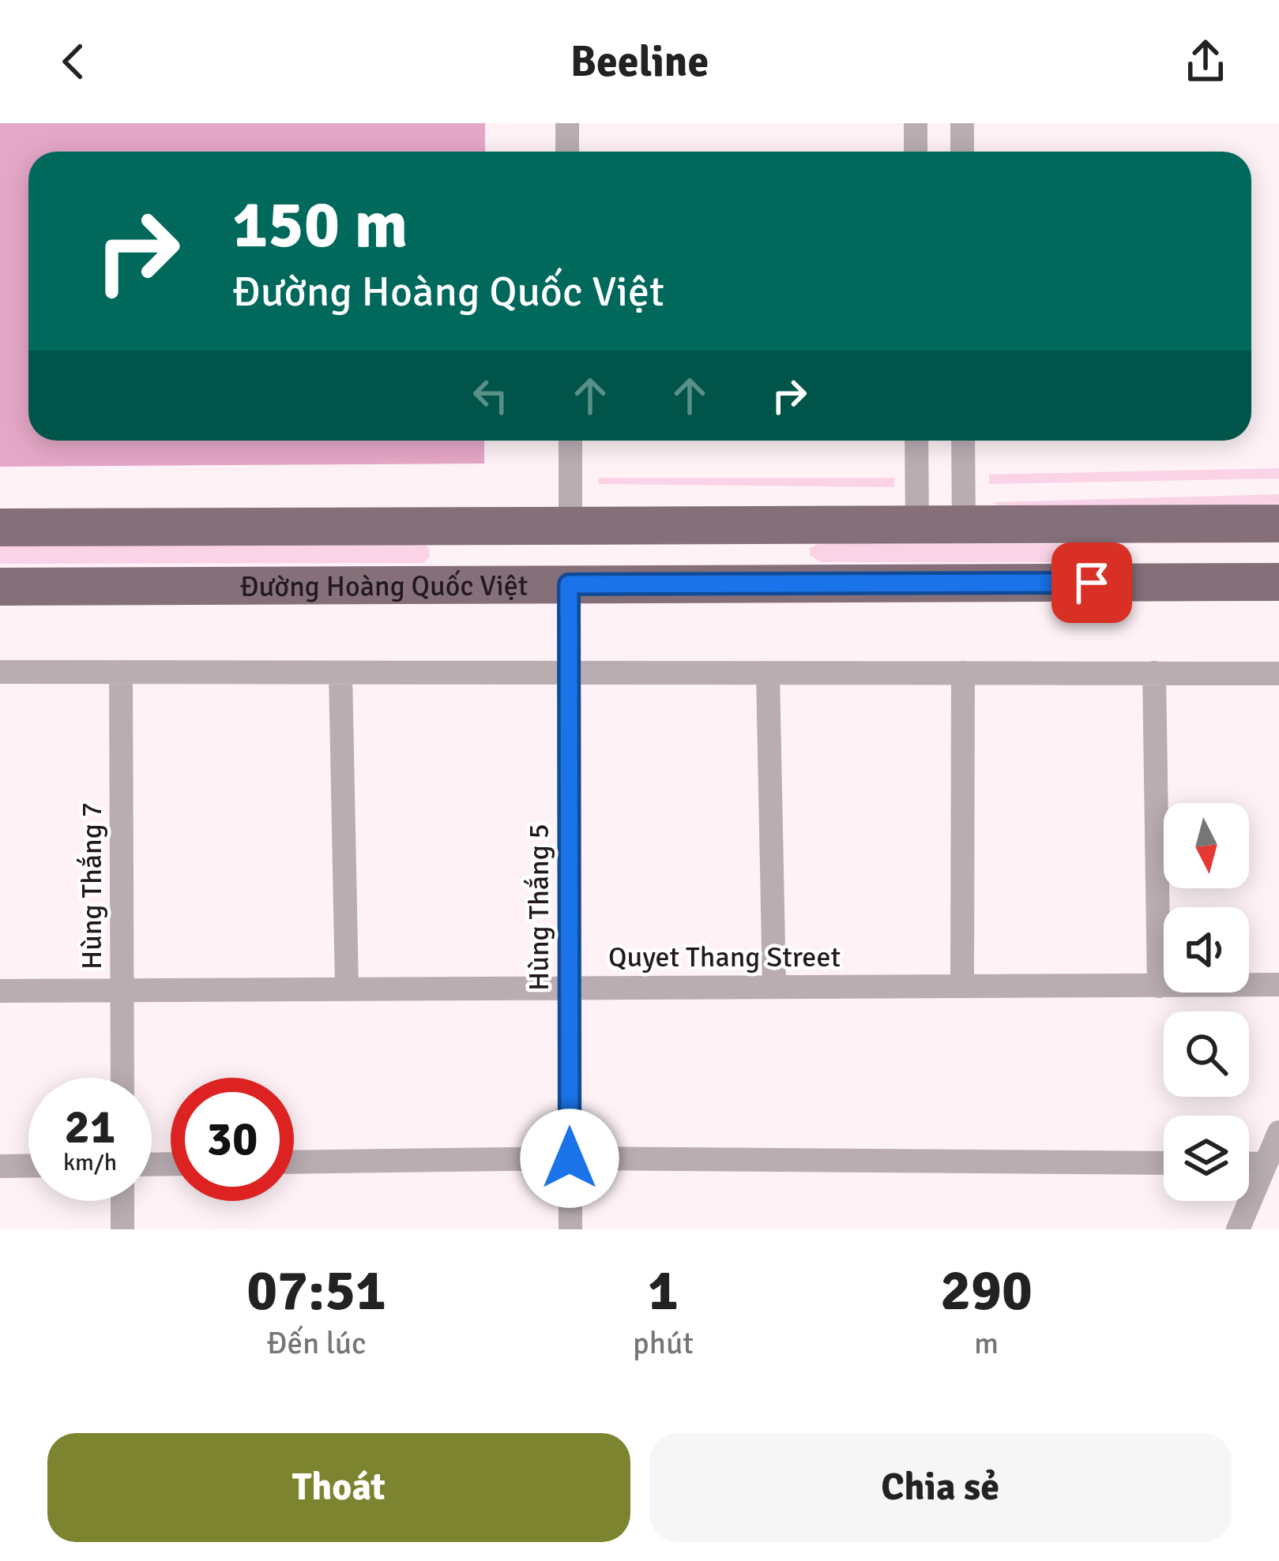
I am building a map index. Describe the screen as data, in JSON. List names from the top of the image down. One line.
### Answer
{"streets":{"main road":["Đường Hoàng Quốc Việt"],"street":["Hùng Thắng 7","Hùng Thắng 5","Quyet Thang Street"]},"crossings":[["Đường Hoàng Quốc Việt","Hùng Thắng 5"],["Hùng Thắng 7","Quyet Thang Street"],["Hùng Thắng 5","Quyet Thang Street"]],"north":"bottom","page":{"header":"Beeline","turn":["150 m","Đường Hoàng Quốc Việt"],"speed":"21 km/h","limit":"30","eta":["07:51","Đến lúc","1","phút","290","m"],"buttons":["Thoát","Chia sẻ"]}}
